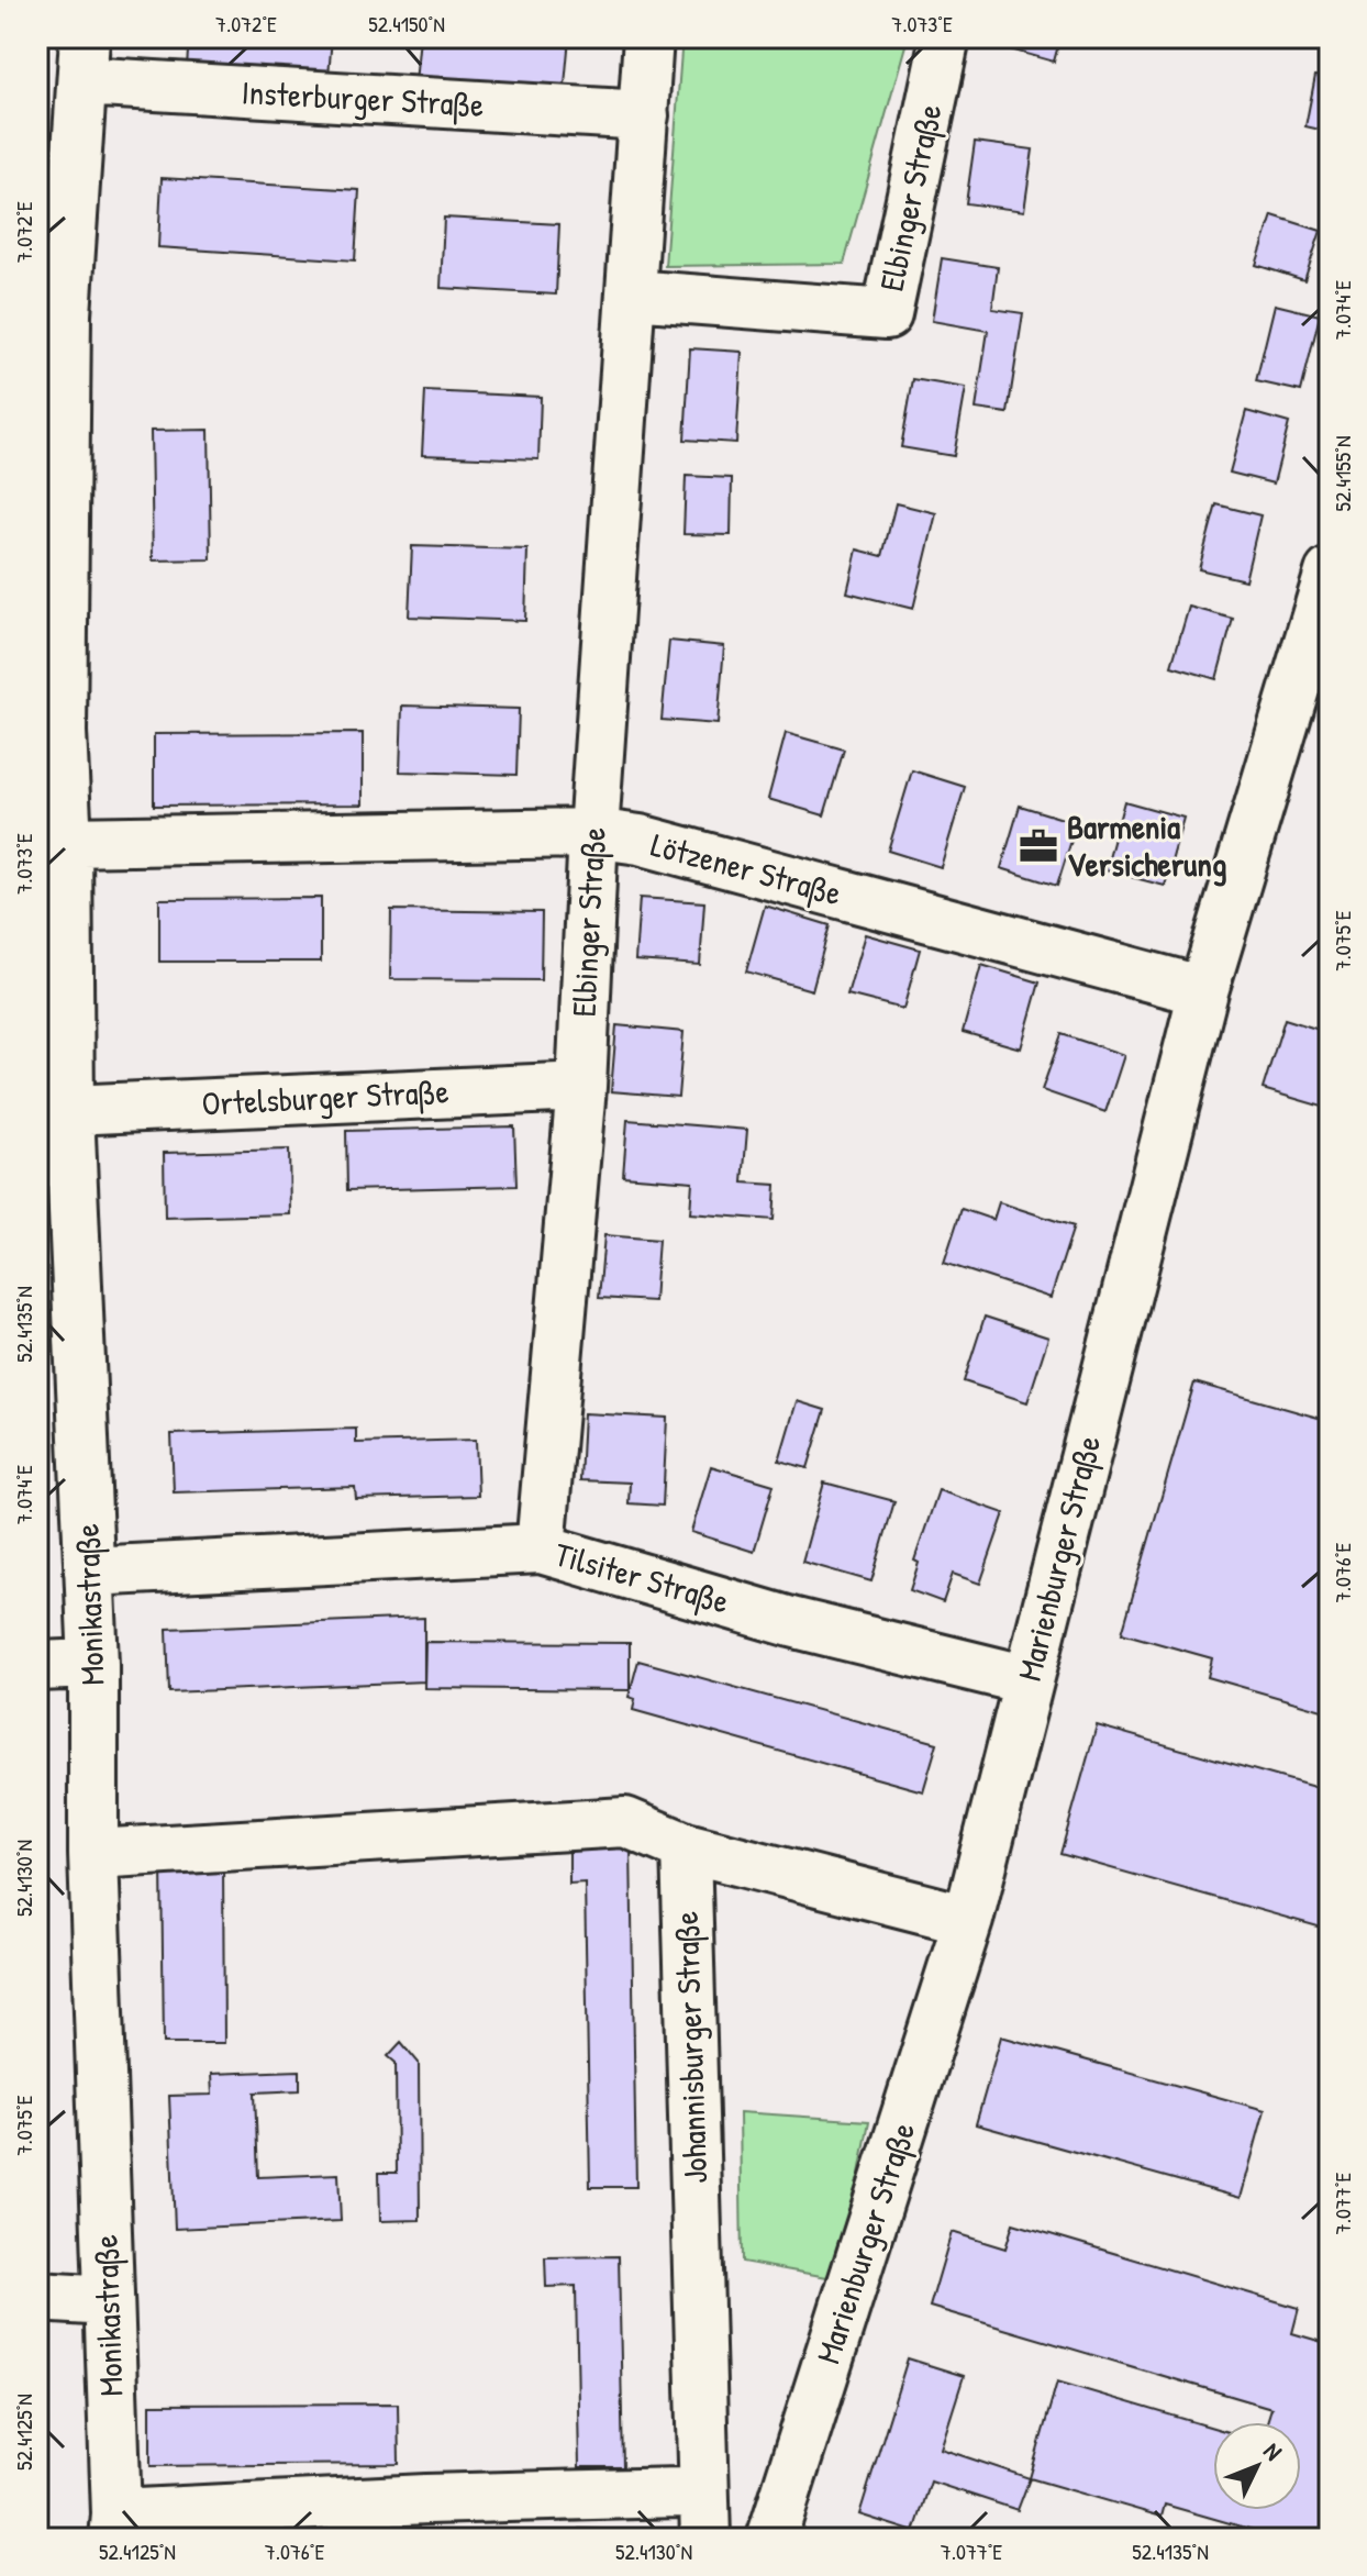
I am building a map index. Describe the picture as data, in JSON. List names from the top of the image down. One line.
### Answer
{"streets":{"street":["Insterburger Straße","Elbinger Straße","Lötzener Straße","Ortelsburger Straße","Marienburger Straße","Tilsiter Straße","Monikastraße","Johannisburger Straße"]},"crossings":[["Insterburger Straße","Elbinger Straße"],["Insterburger Straße","Monikastraße"],["Elbinger Straße","Lötzener Straße"],["Elbinger Straße","Ortelsburger Straße"],["Elbinger Straße","Tilsiter Straße"],["Lötzener Straße","Marienburger Straße"],["Lötzener Straße","Monikastraße"],["Ortelsburger Straße","Monikastraße"],["Marienburger Straße","Tilsiter Straße"],["Tilsiter Straße","Monikastraße"]],"places":{"office":["Barmenia Versicherung"]},"north":"top right","coordinates":["7.072°E","52.4150°N","7.073°E","7.074°E","52.4155°N","7.075°E","52.4135°N","7.076°E","52.4130°N","7.077°E","52.4125°N"]}
